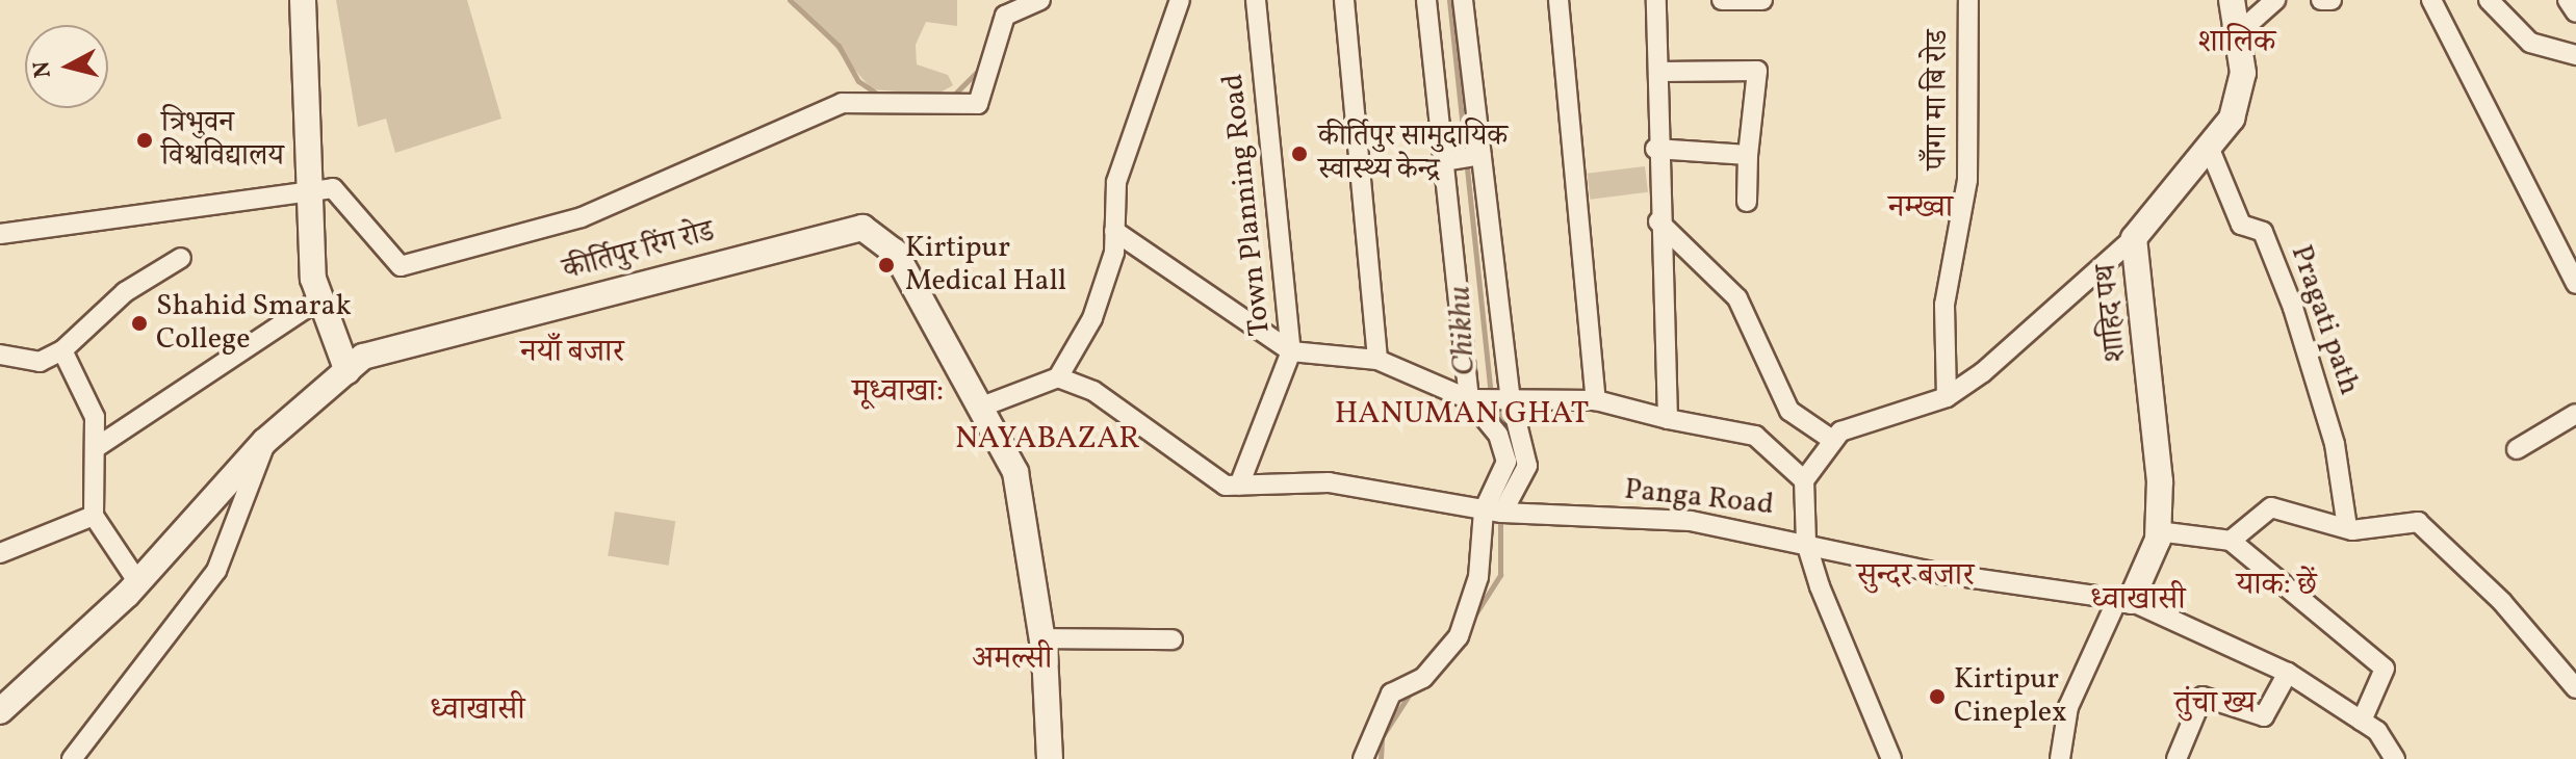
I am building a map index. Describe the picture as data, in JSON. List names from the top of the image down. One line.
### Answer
{"streets":{"street":["पाँगा मा बि रोड","Town Planning Road","कीर्तिपुर रिंग रोड","शाहिद पथ","Pragati path","Panga Road"]},"crossings":[["शाहिद पथ","Pragati path"],["शाहिद पथ","Panga Road"]],"districts":["शालिक","नम्ख्वा","नयाँ बजार","मूध्वाखा:","HANUMAN GHAT","NAYABAZAR","सुन्दर बजार","याक: छें","ध्वाखासी","अमल्सी","तुंचा ख्य","ध्वाखासी"],"water":["Chikhu"],"places":["त्रिभुवन विश्वविद्यालय","कीर्तिपुर सामुदायिक स्वास्थ्य केन्द्र","Kirtipur Medical Hall","Shahid Smarak College","Kirtipur Cineplex"],"north":"left"}
